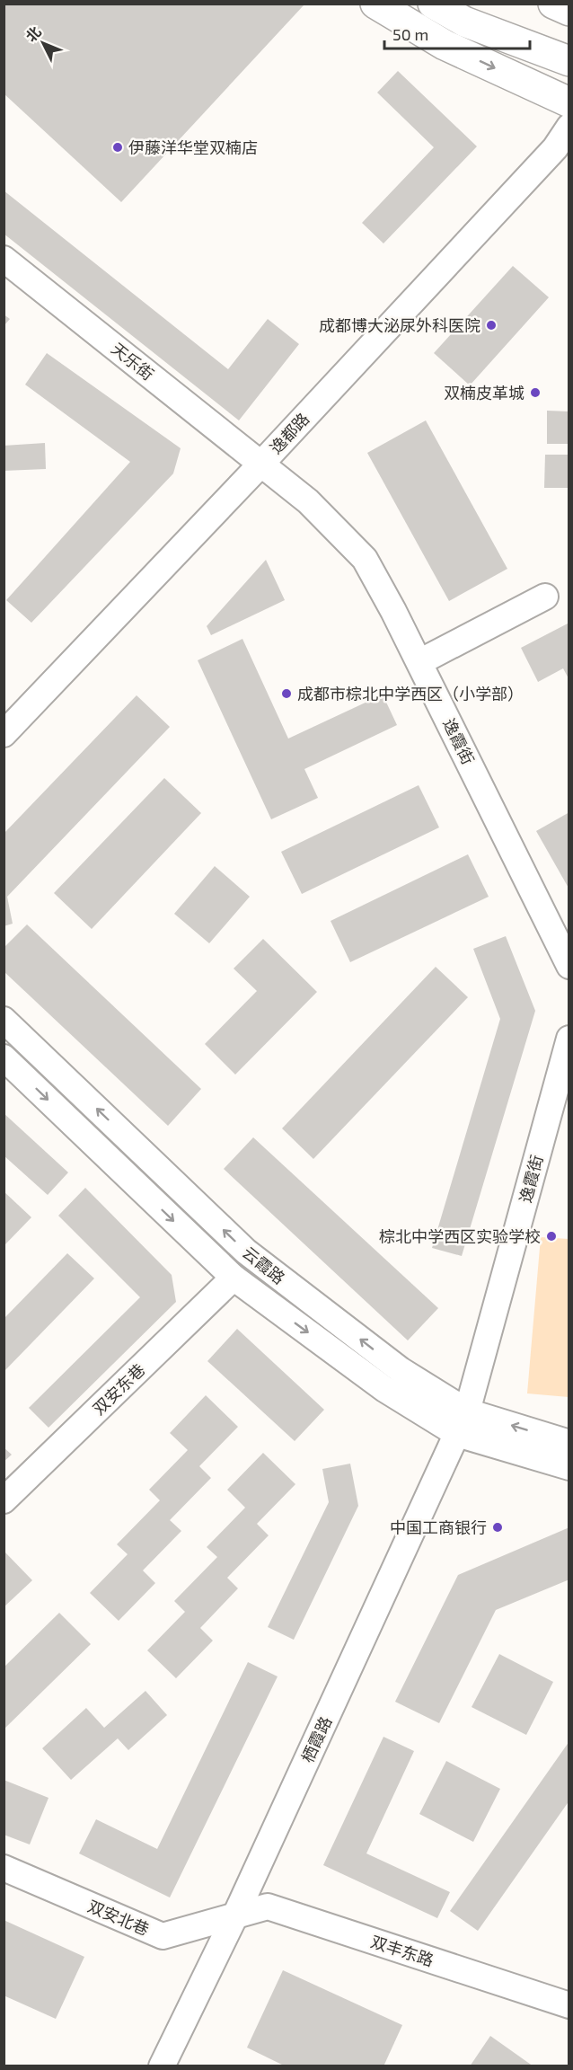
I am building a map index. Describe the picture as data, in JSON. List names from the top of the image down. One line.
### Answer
{"streets":{"street":["天乐街","逸都路","逸霞街","云霞路","双安东巷","栖霞路","双安北巷","双丰东路"]},"crossings":[["天乐街","逸都路"],["天乐街","逸霞街"],["逸都路","逸霞街"],["逸霞街","云霞路"],["逸霞街","栖霞路"],["云霞路","栖霞路"],["栖霞路","双安北巷"],["栖霞路","双丰东路"],["双安北巷","双丰东路"]],"places":["伊藤洋华堂双楠店","成都博大泌尿外科医院","双楠皮革城","成都市棕北中学西区（小学部）","棕北中学西区实验学校","中国工商银行"],"scale_bar":"50 m","north":"top left"}
